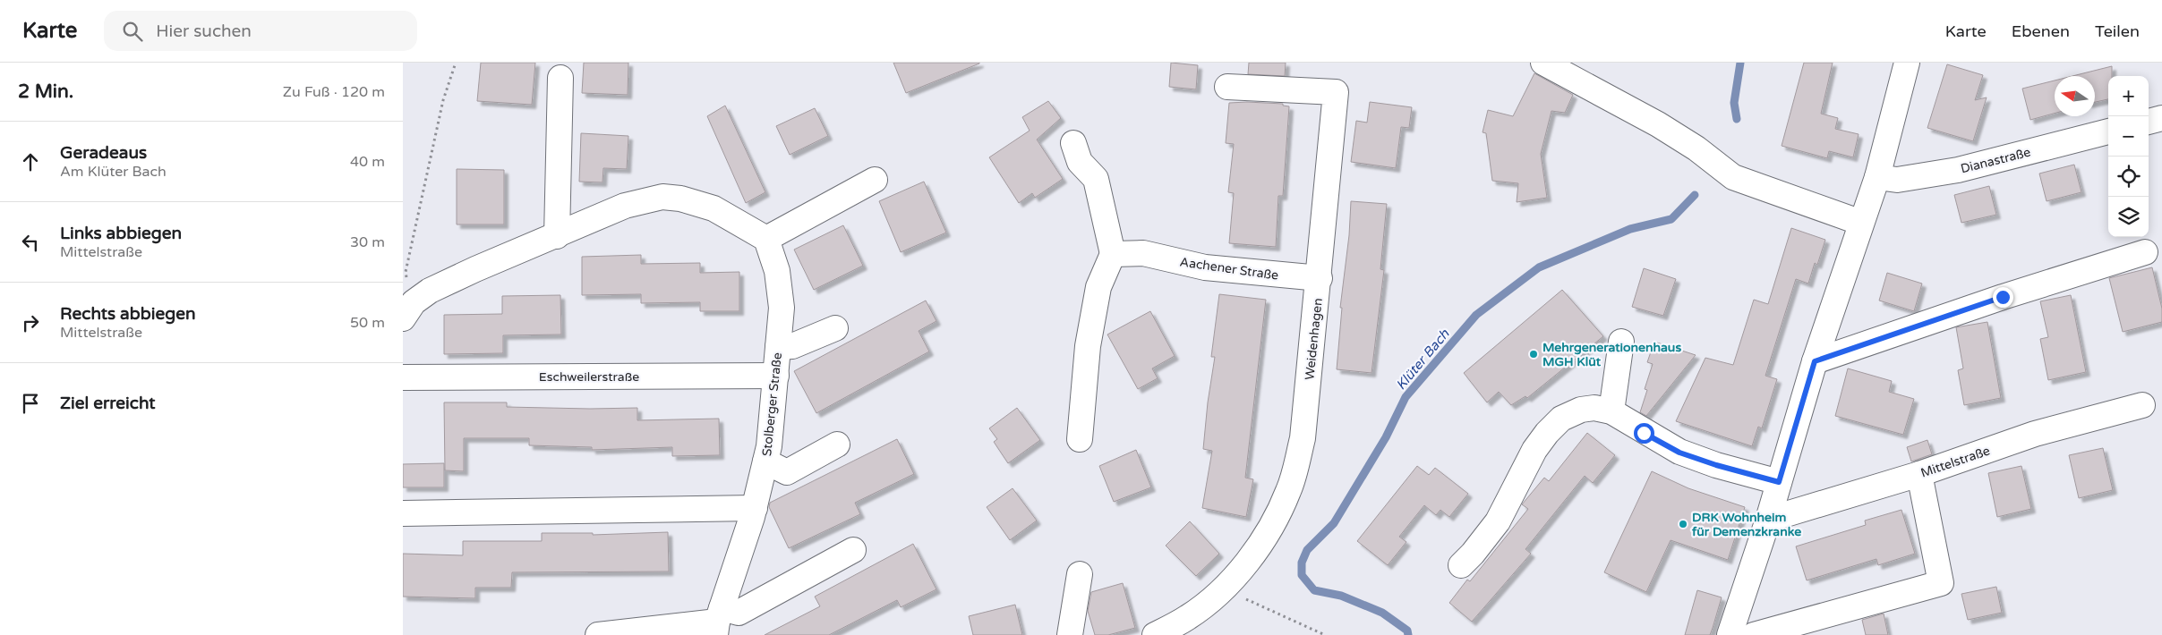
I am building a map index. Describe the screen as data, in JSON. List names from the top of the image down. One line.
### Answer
{"streets":{"street":["Dianastraße","Aachener Straße","Weidenhagen","Eschweilerstraße","Stolberger Straße","Mittelstraße"]},"crossings":[["Aachener Straße","Weidenhagen"],["Eschweilerstraße","Stolberger Straße"]],"water":["Klüter Bach"],"places":["Mehrgenerationenhaus MGH Klüt","DRK Wohnheim für Demenzkranke"],"north":"left","page":{"header":"Karte","search":"Hier suchen","nav":["Karte","Ebenen","Teilen"],"heading":["2 Min.","Zu Fuß · 120 m"],"map_buttons":["+","−"],"list":[["Geradeaus","Am Klüter Bach","40 m"],["Links abbiegen","Mittelstraße","30 m"],["Rechts abbiegen","Mittelstraße","50 m"],"Ziel erreicht"]}}
